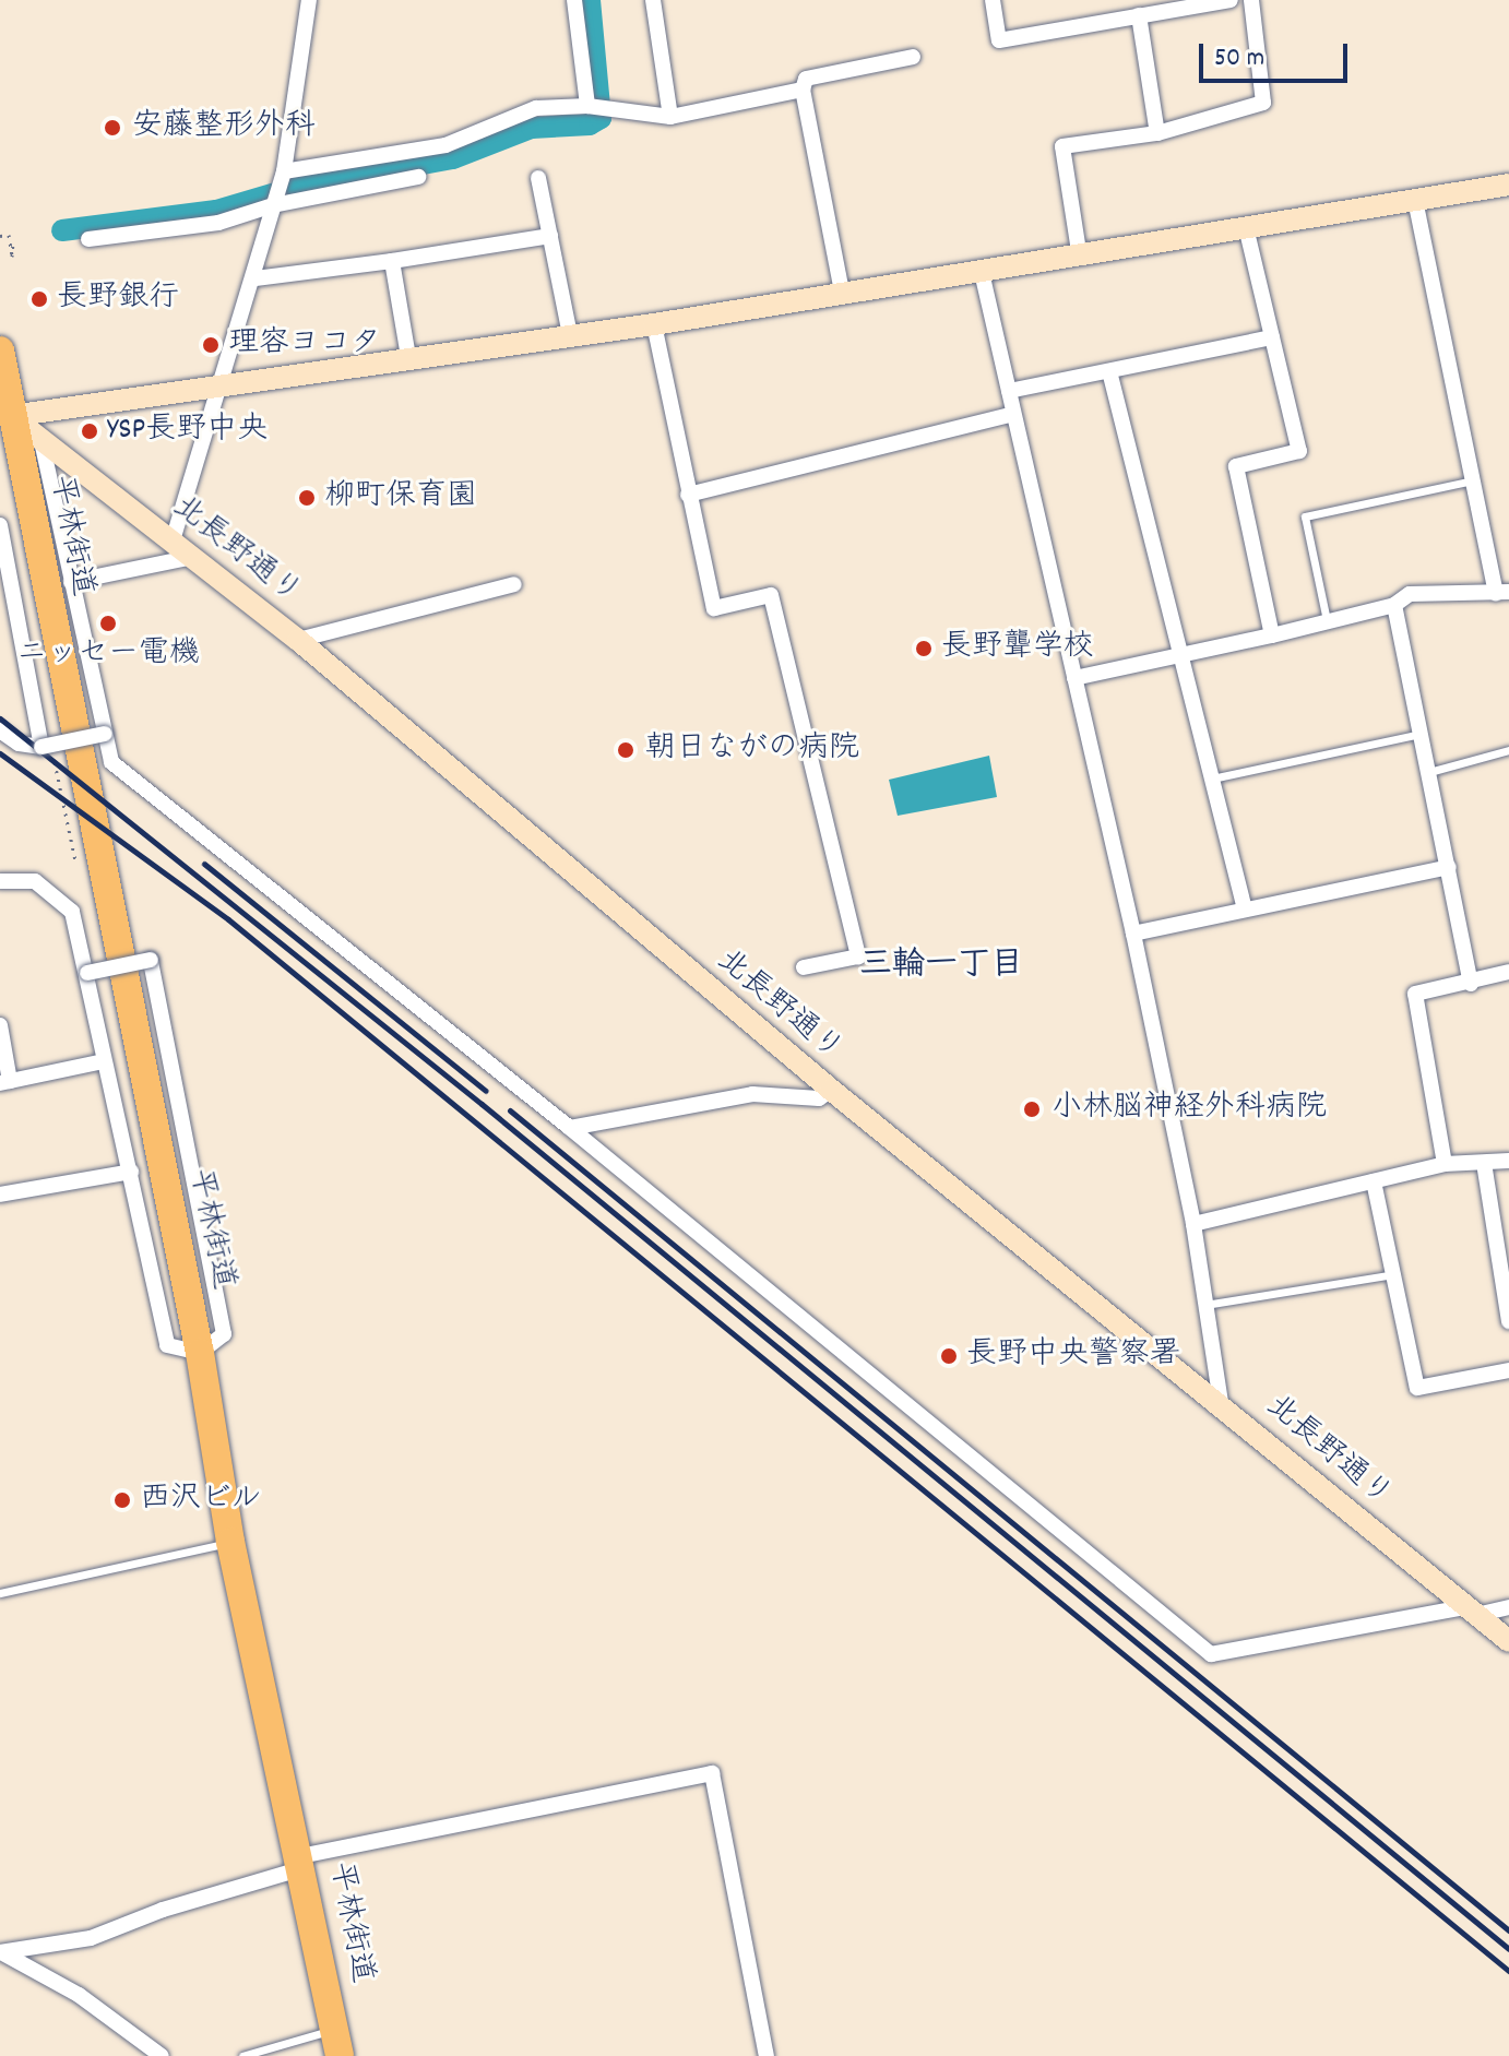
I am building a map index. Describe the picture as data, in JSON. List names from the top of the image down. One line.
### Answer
{"streets":{"highway":["平林街道"],"street":["北長野通り"]},"crossings":[["平林街道","北長野通り"]],"districts":["三輪一丁目"],"places":["安藤整形外科","長野銀行","理容ヨコタ","YSP長野中央","柳町保育園","ニッセー電機","長野聾学校","朝日ながの病院","小林脳神経外科病院","長野中央警察署","西沢ビル"],"scale_bar":"50 m"}
